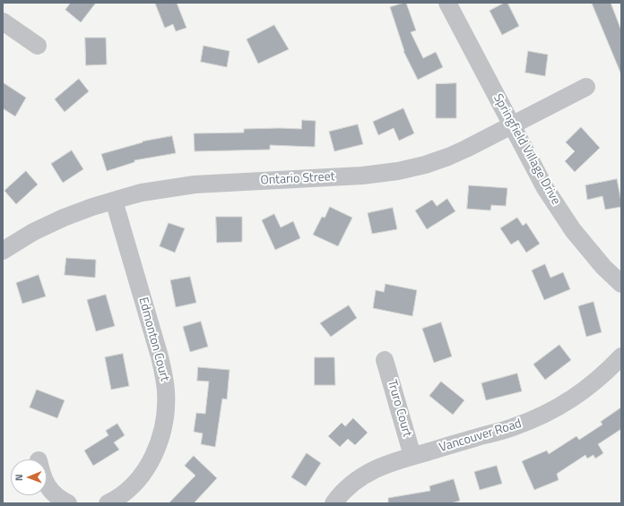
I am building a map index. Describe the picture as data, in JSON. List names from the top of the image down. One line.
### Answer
{"streets":{"street":["Springfield Village Drive","Ontario Street","Edmonton Court","Truro Court","Vancouver Road"]},"crossings":[["Springfield Village Drive","Ontario Street"],["Ontario Street","Edmonton Court"],["Truro Court","Vancouver Road"]],"north":"left"}
